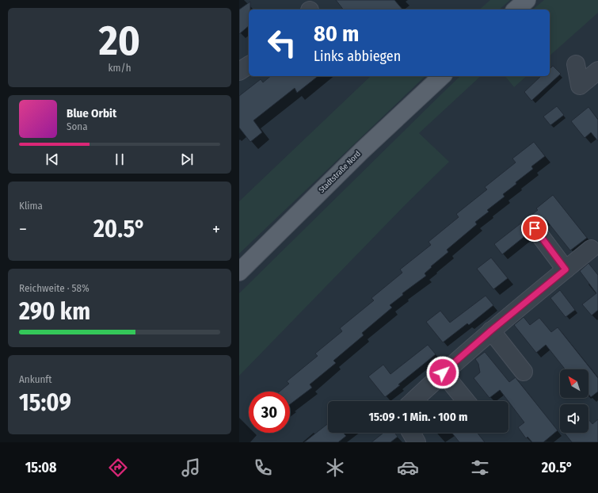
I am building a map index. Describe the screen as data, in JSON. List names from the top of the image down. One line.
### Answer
{"streets":{"main road":["Stadtstraße Nord"]},"north":"top left","page":{"tile":[["20","km/h"],"Klima",["Reichweite · 58%","290 km"],["Ankunft","15:09"]],"turn":["80 m","Links abbiegen"],"song":["Blue Orbit","Sona"],"heat":["−","20.5°","+"],"limit":"30","trip":"15:09 · 1 Min. · 100 m","tabs":["15:08","20.5°"]}}
